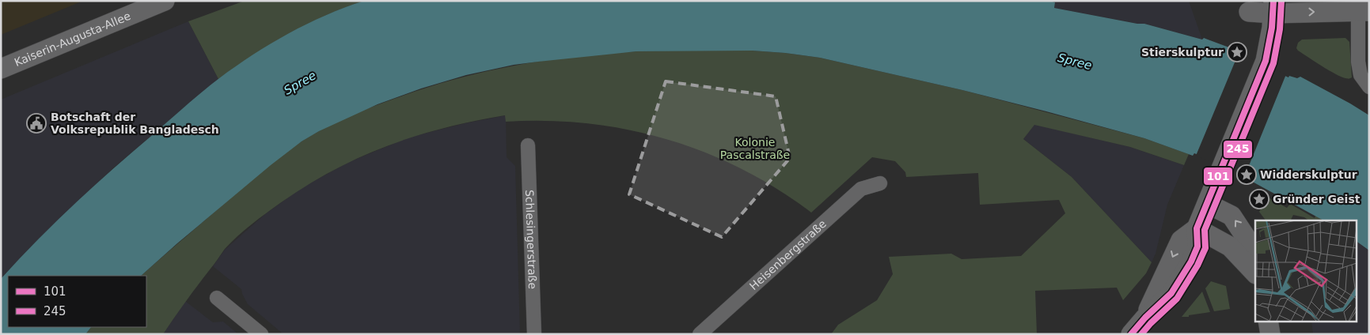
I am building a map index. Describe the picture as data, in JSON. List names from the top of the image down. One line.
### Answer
{"streets":{"main road":["Kaiserin-Augusta-Allee"],"street":["Schlesingerstraße","Heisenbergstraße"]},"water":["Spree"],"parks":["Kolonie Pascalstraße"],"places":{"place":["Stierskulptur","Widderskulptur","Gründer Geist"],"public building":["Botschaft der Volksrepublik Bangladesch"]},"lines":["transit line 101","transit line 245"],"legend":["101","245"]}
